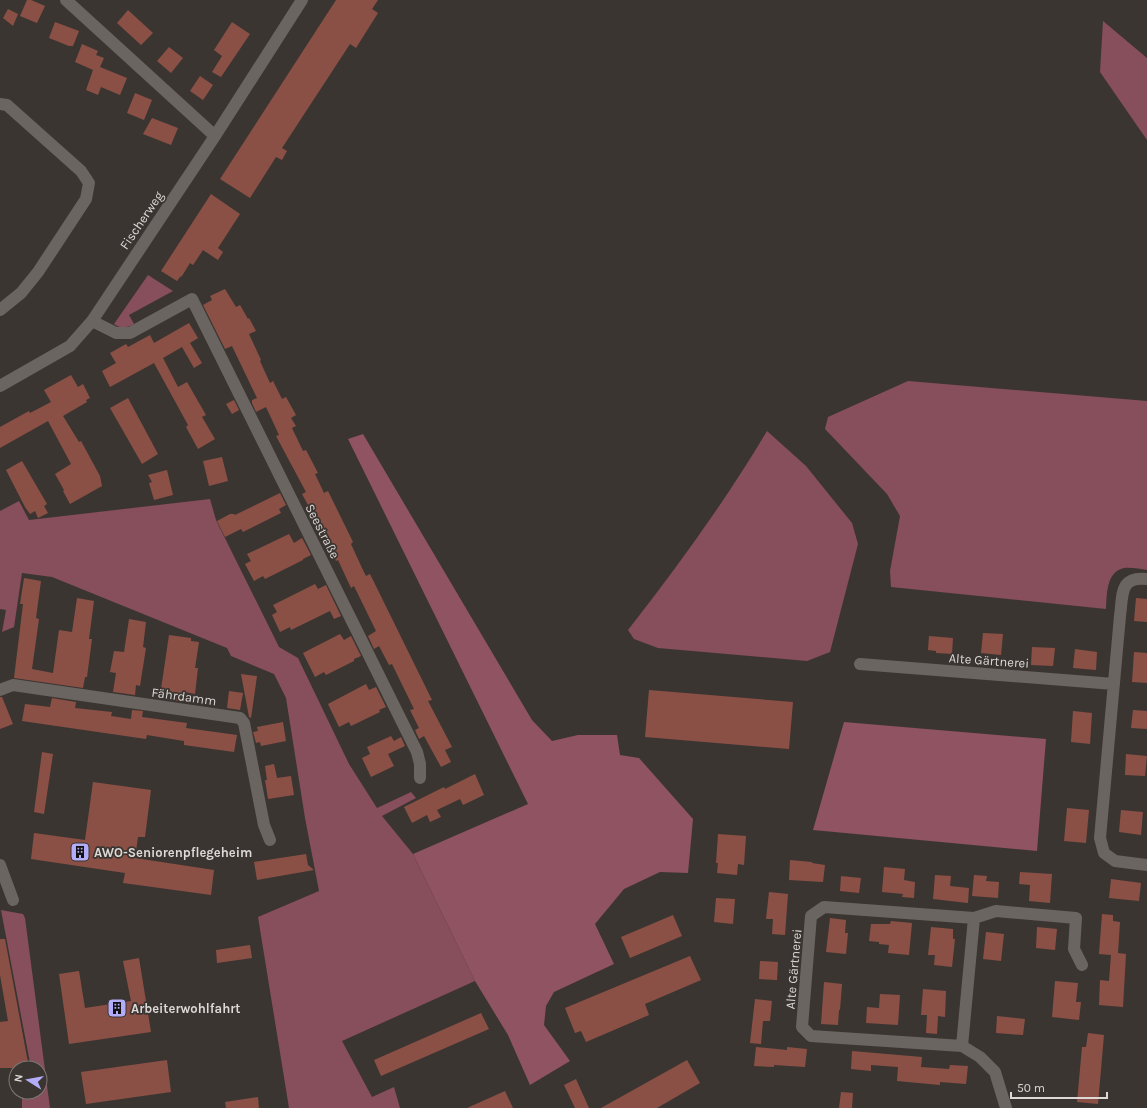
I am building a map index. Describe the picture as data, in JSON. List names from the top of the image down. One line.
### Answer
{"streets":{"street":["Fischerweg","Seestraße","Alte Gärtnerei","Fährdamm"]},"crossings":[["Fischerweg","Seestraße"]],"places":{"building":["AWO-Seniorenpflegeheim","Arbeiterwohlfahrt"]},"scale_bar":"50 m","north":"left"}
